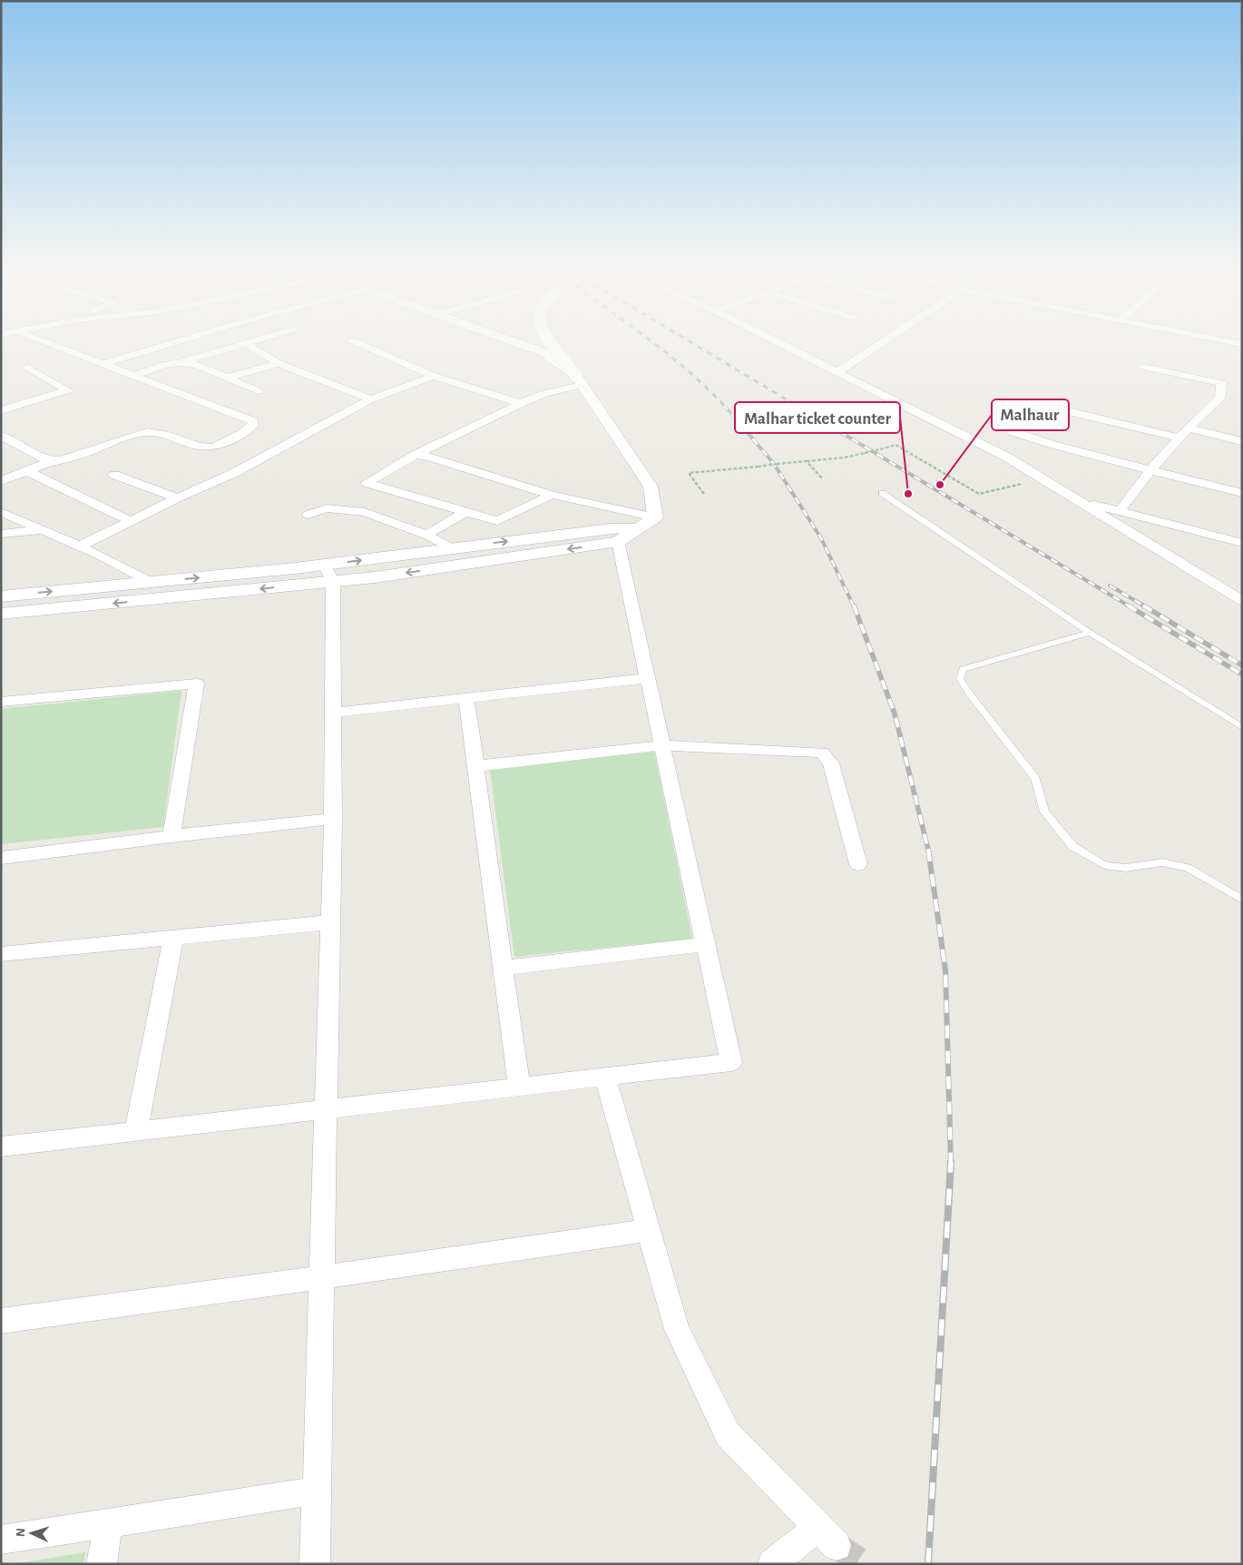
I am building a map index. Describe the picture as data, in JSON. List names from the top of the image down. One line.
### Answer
{"places":["Malhaur","Malhar ticket counter"],"north":"left"}
